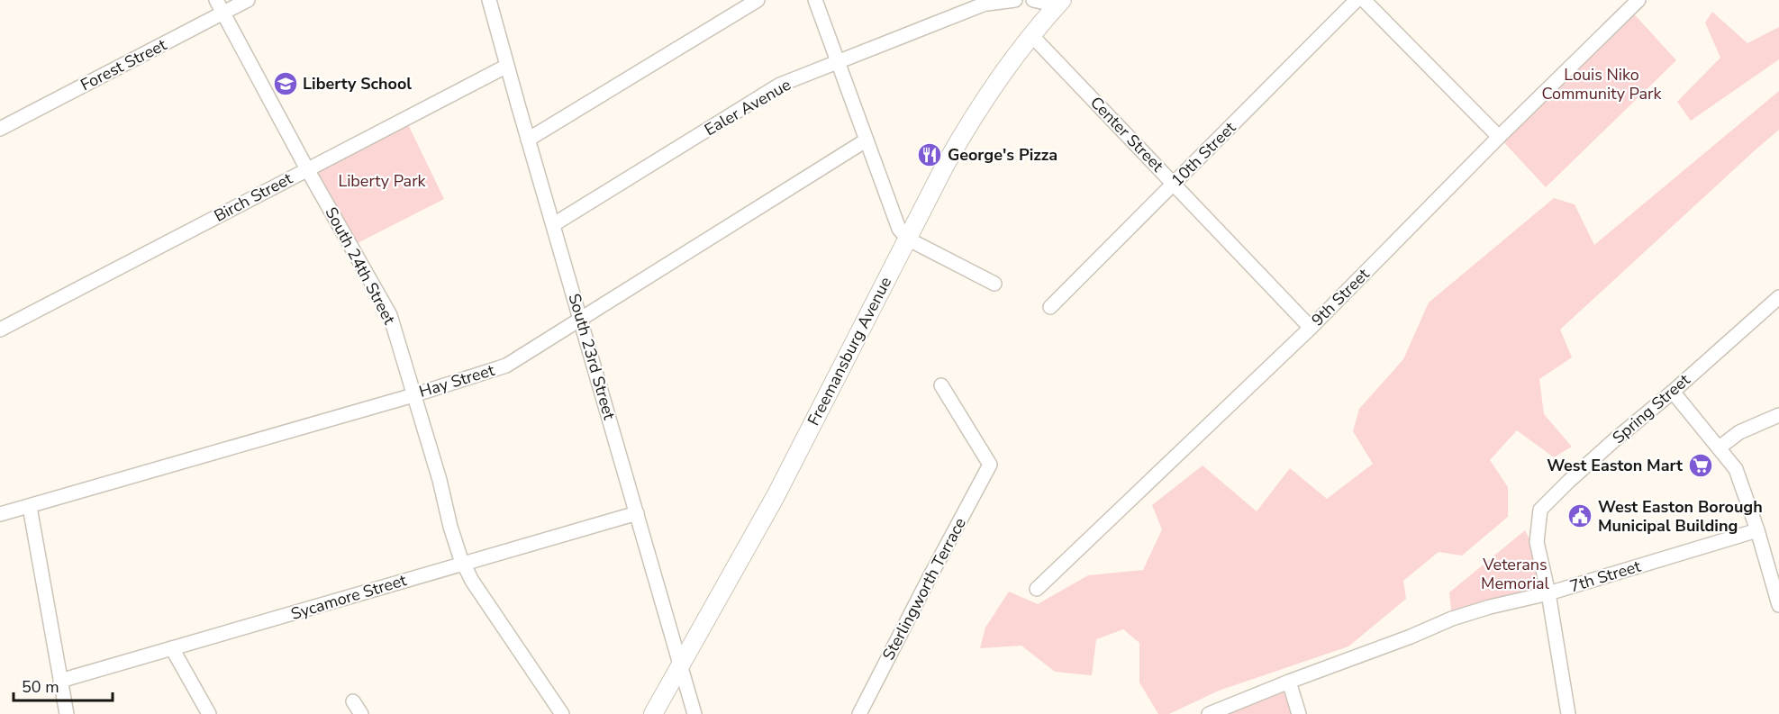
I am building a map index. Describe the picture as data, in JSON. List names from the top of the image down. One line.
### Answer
{"streets":{"main road":["Freemansburg Avenue"],"street":["Forest Street","Ealer Avenue","Center Street","10th Street","Birch Street","South 24th Street","9th Street","South 23rd Street","Hay Street","Spring Street","7th Street","Sterlingworth Terrace","Sycamore Street"]},"crossings":[["Forest Street","South 24th Street"],["Ealer Avenue","South 23rd Street"],["Center Street","10th Street"],["Center Street","9th Street"],["Center Street","Freemansburg Avenue"],["Birch Street","South 24th Street"],["Birch Street","South 23rd Street"],["South 24th Street","Hay Street"],["South 24th Street","Sycamore Street"],["Freemansburg Avenue","South 23rd Street"],["South 23rd Street","Hay Street"],["South 23rd Street","Sycamore Street"],["Spring Street","7th Street"]],"parks":["Louis Niko Community Park","Liberty Park","Veterans Memorial"],"places":{"school or university":["Liberty School"],"restaurant":["George's Pizza"],"supermarket":["West Easton Mart"],"public building":["West Easton Borough Municipal Building"]},"scale_bar":"50 m"}
